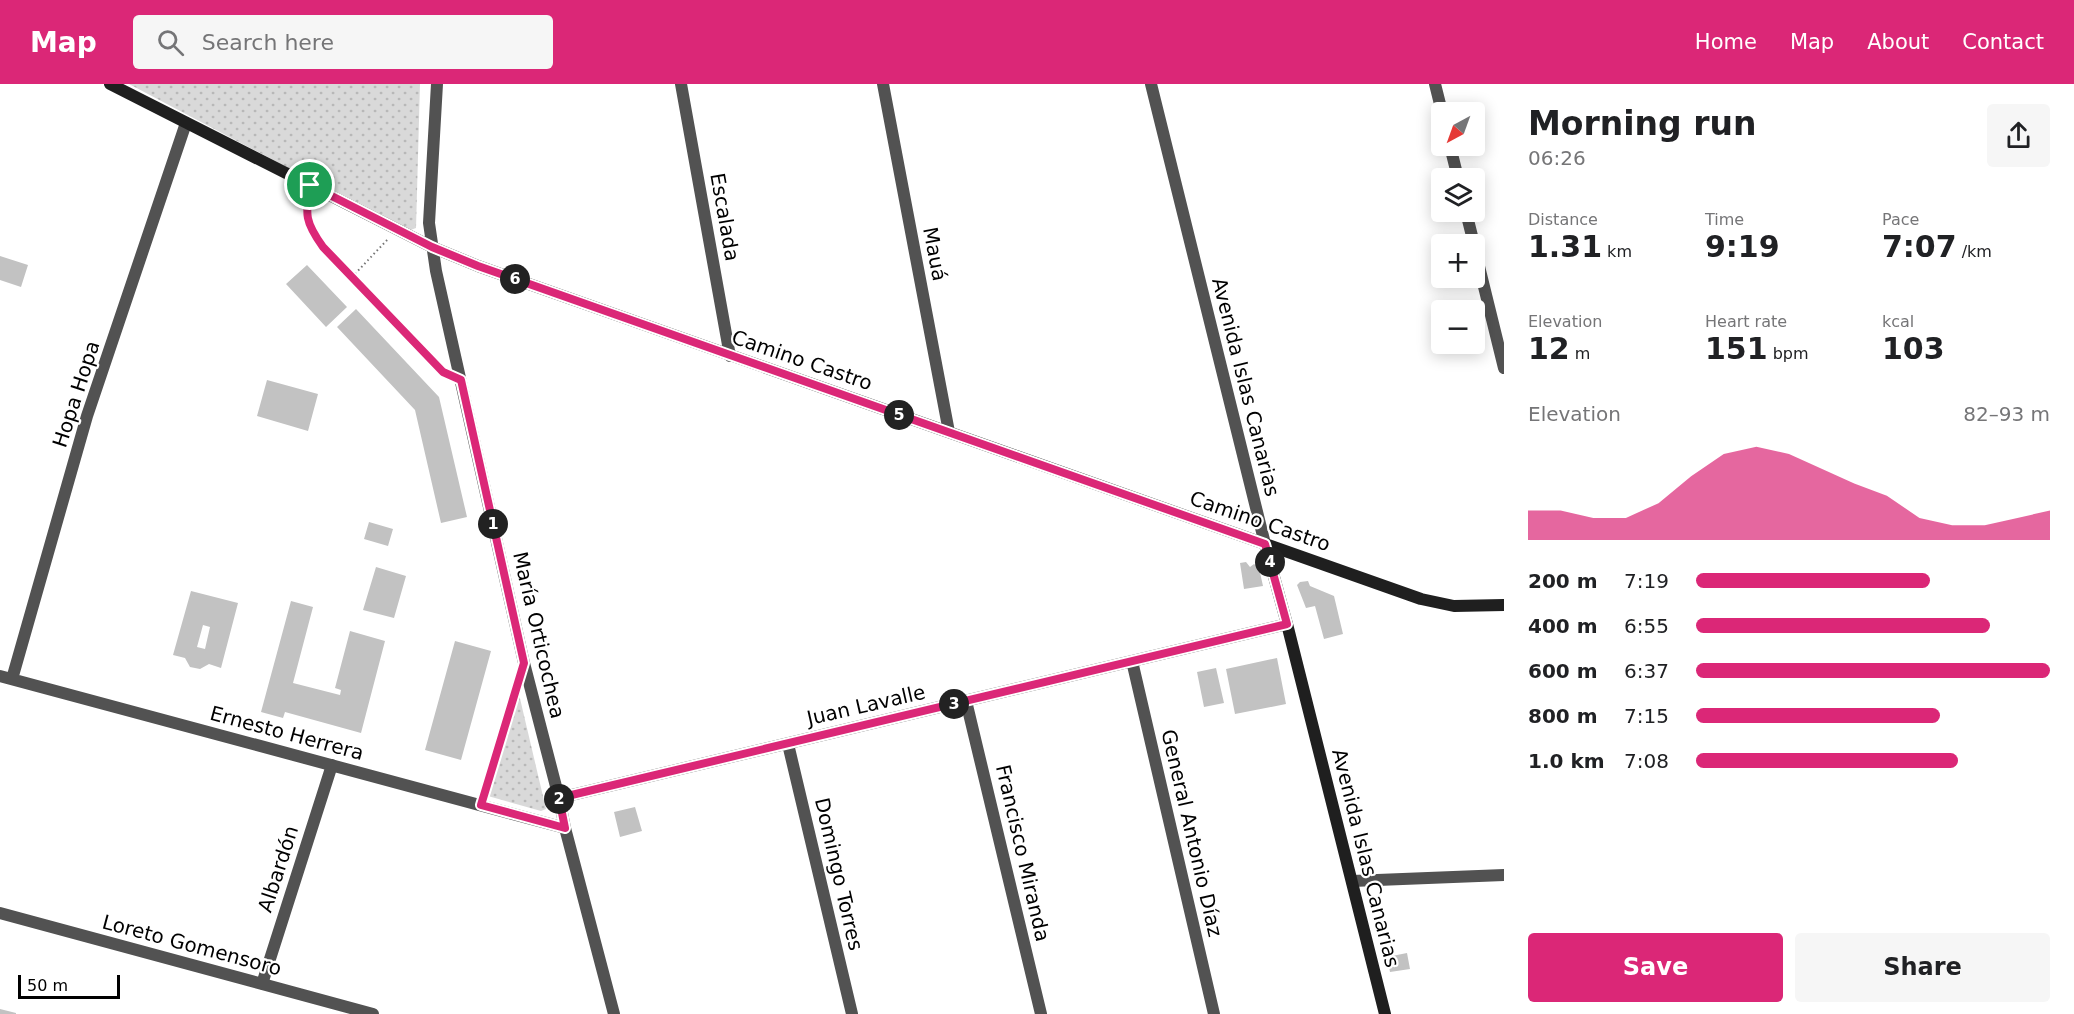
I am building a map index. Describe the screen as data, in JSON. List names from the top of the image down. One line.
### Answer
{"streets":{"street":["Escalada","Mauá","Camino Castro","Avenida Islas Canarias","Hopa Hopa","María Orticochea","Juan Lavalle","Ernesto Herrera","General Antonio Díaz","Francisco Miranda","Albardón","Domingo Torres","Loreto Gomensoro"]},"crossings":[["Escalada","Camino Castro"],["Mauá","Camino Castro"],["Camino Castro","Avenida Islas Canarias"],["Camino Castro","Hopa Hopa"],["Camino Castro","María Orticochea"],["Avenida Islas Canarias","Juan Lavalle"],["Hopa Hopa","Ernesto Herrera"],["María Orticochea","Juan Lavalle"],["María Orticochea","Ernesto Herrera"],["Juan Lavalle","General Antonio Díaz"],["Juan Lavalle","Francisco Miranda"],["Juan Lavalle","Domingo Torres"],["Ernesto Herrera","Albardón"],["Albardón","Loreto Gomensoro"]],"scale_bar":"50 m","north":"bottom left","page":{"header":"Map","search":"Search here","nav":["Home","Map","About","Contact"],"heading":["Morning run","06:26"],"map_buttons":["+","−"],"stats":[["Distance","1.31 km"],["Time","9:19"],["Pace","7:07 /km"],["Elevation","12 m"],["Heart rate","151 bpm"],["kcal","103"]],"pins":["6","5","1","4","3","2"],"chart":["Elevation","82–93 m"],"list":[{"name":"200 m","note":"7:19"},{"name":"400 m","note":"6:55"},{"name":"600 m","note":"6:37"},{"name":"800 m","note":"7:15"},{"name":"1.0 km","note":"7:08"}],"buttons":["Save","Share"],"scale":"50 m"}}
